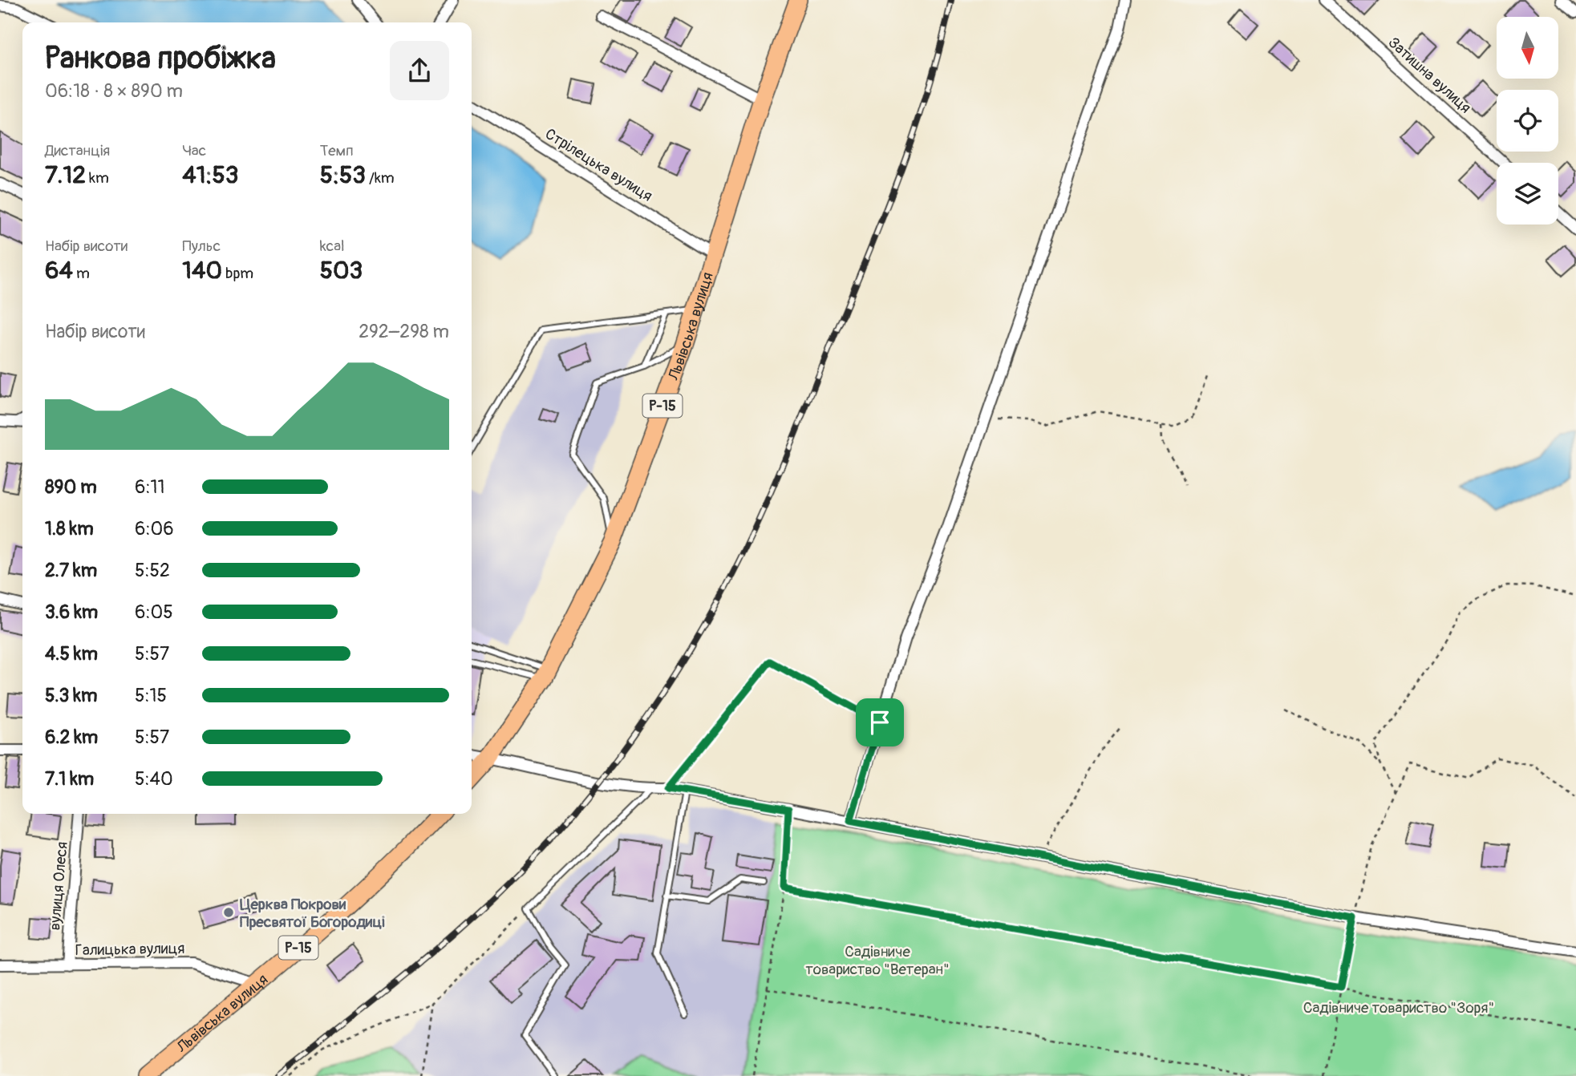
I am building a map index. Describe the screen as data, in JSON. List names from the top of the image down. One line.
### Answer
{"streets":{"main road":["Львівська вулиця","Р-15"],"street":["Затишна вулиця","Стрілецька вулиця","вулиця Олеся","Галицька вулиця"]},"crossings":[["Стрілецька вулиця","Львівська вулиця"],["Львівська вулиця","Галицька вулиця"],["вулиця Олеся","Галицька вулиця"]],"parks":["Садівниче товариство \"Ветеран\"","Садівниче товариство \"Зоря\""],"places":["Церква Покрови Пресвятої Богородиці"],"north":"bottom","page":{"heading":["Ранкова пробіжка","06:18 · 8 × 890 m"],"stats":[["Дистанція","7.12 km"],["Час","41:53"],["Темп","5:53 /km"],["Набір висоти","64 m"],["Пульс","140 bpm"],["kcal","503"]],"chart":["Набір висоти","292–298 m"],"list":[{"name":"890 m","note":"6:11"},{"name":"1.8 km","note":"6:06"},{"name":"2.7 km","note":"5:52"},{"name":"3.6 km","note":"6:05"},{"name":"4.5 km","note":"5:57"},{"name":"5.3 km","note":"5:15"},{"name":"6.2 km","note":"5:57"},{"name":"7.1 km","note":"5:40"}]}}
